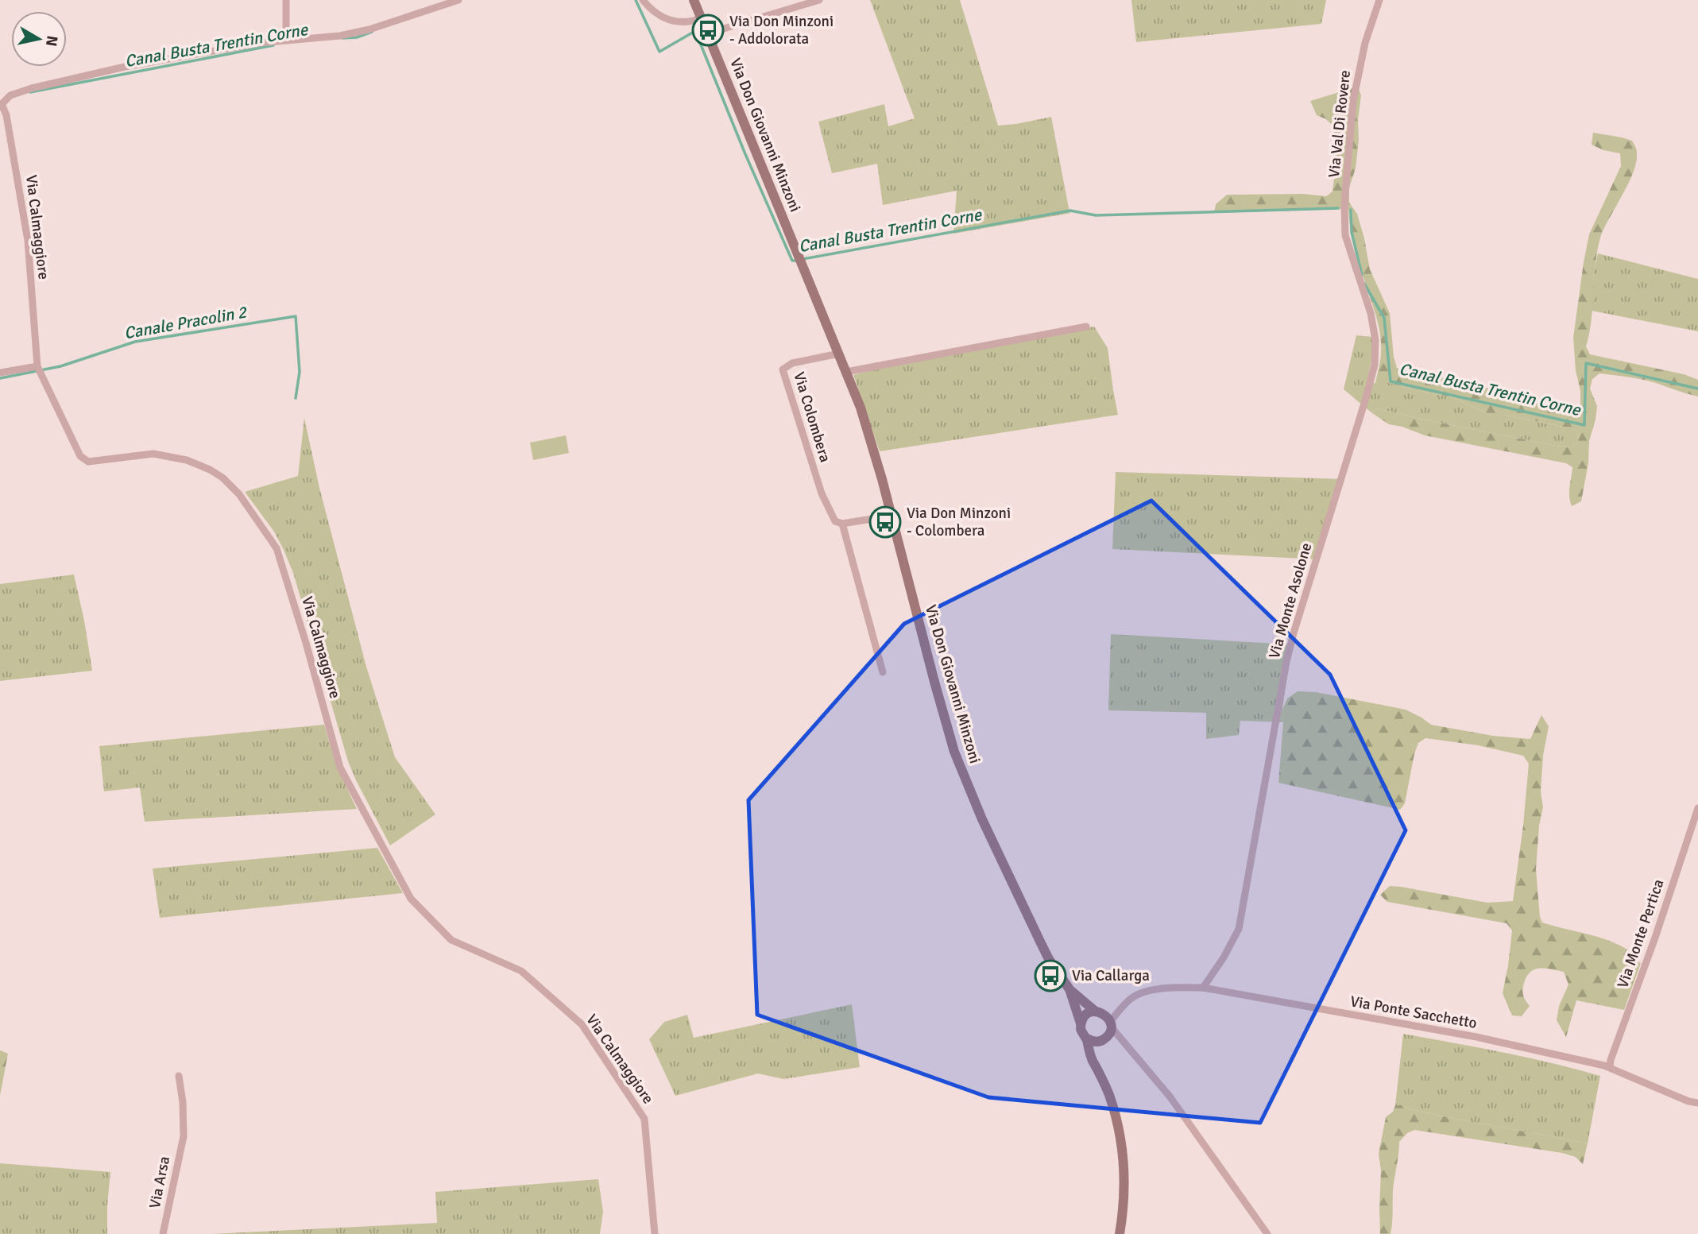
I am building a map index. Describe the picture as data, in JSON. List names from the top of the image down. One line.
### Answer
{"streets":{"street":["Via Val Di Rovere","Via Don Giovanni Minzoni","Via Calmaggiore","Via Colombera","Via Monte Asolone","Via Monte Pertica","Via Ponte Sacchetto","Via Arsa"]},"crossings":[["Via Val Di Rovere","Via Monte Asolone"],["Via Don Giovanni Minzoni","Via Colombera"],["Via Monte Asolone","Via Ponte Sacchetto"],["Via Monte Pertica","Via Ponte Sacchetto"]],"water":["Canal Busta Trentin Corne","Canale Pracolin 2"],"places":{"bus stop":["Via Don Minzoni - Addolorata","Via Don Minzoni - Colombera","Via Callarga"]},"north":"right"}
